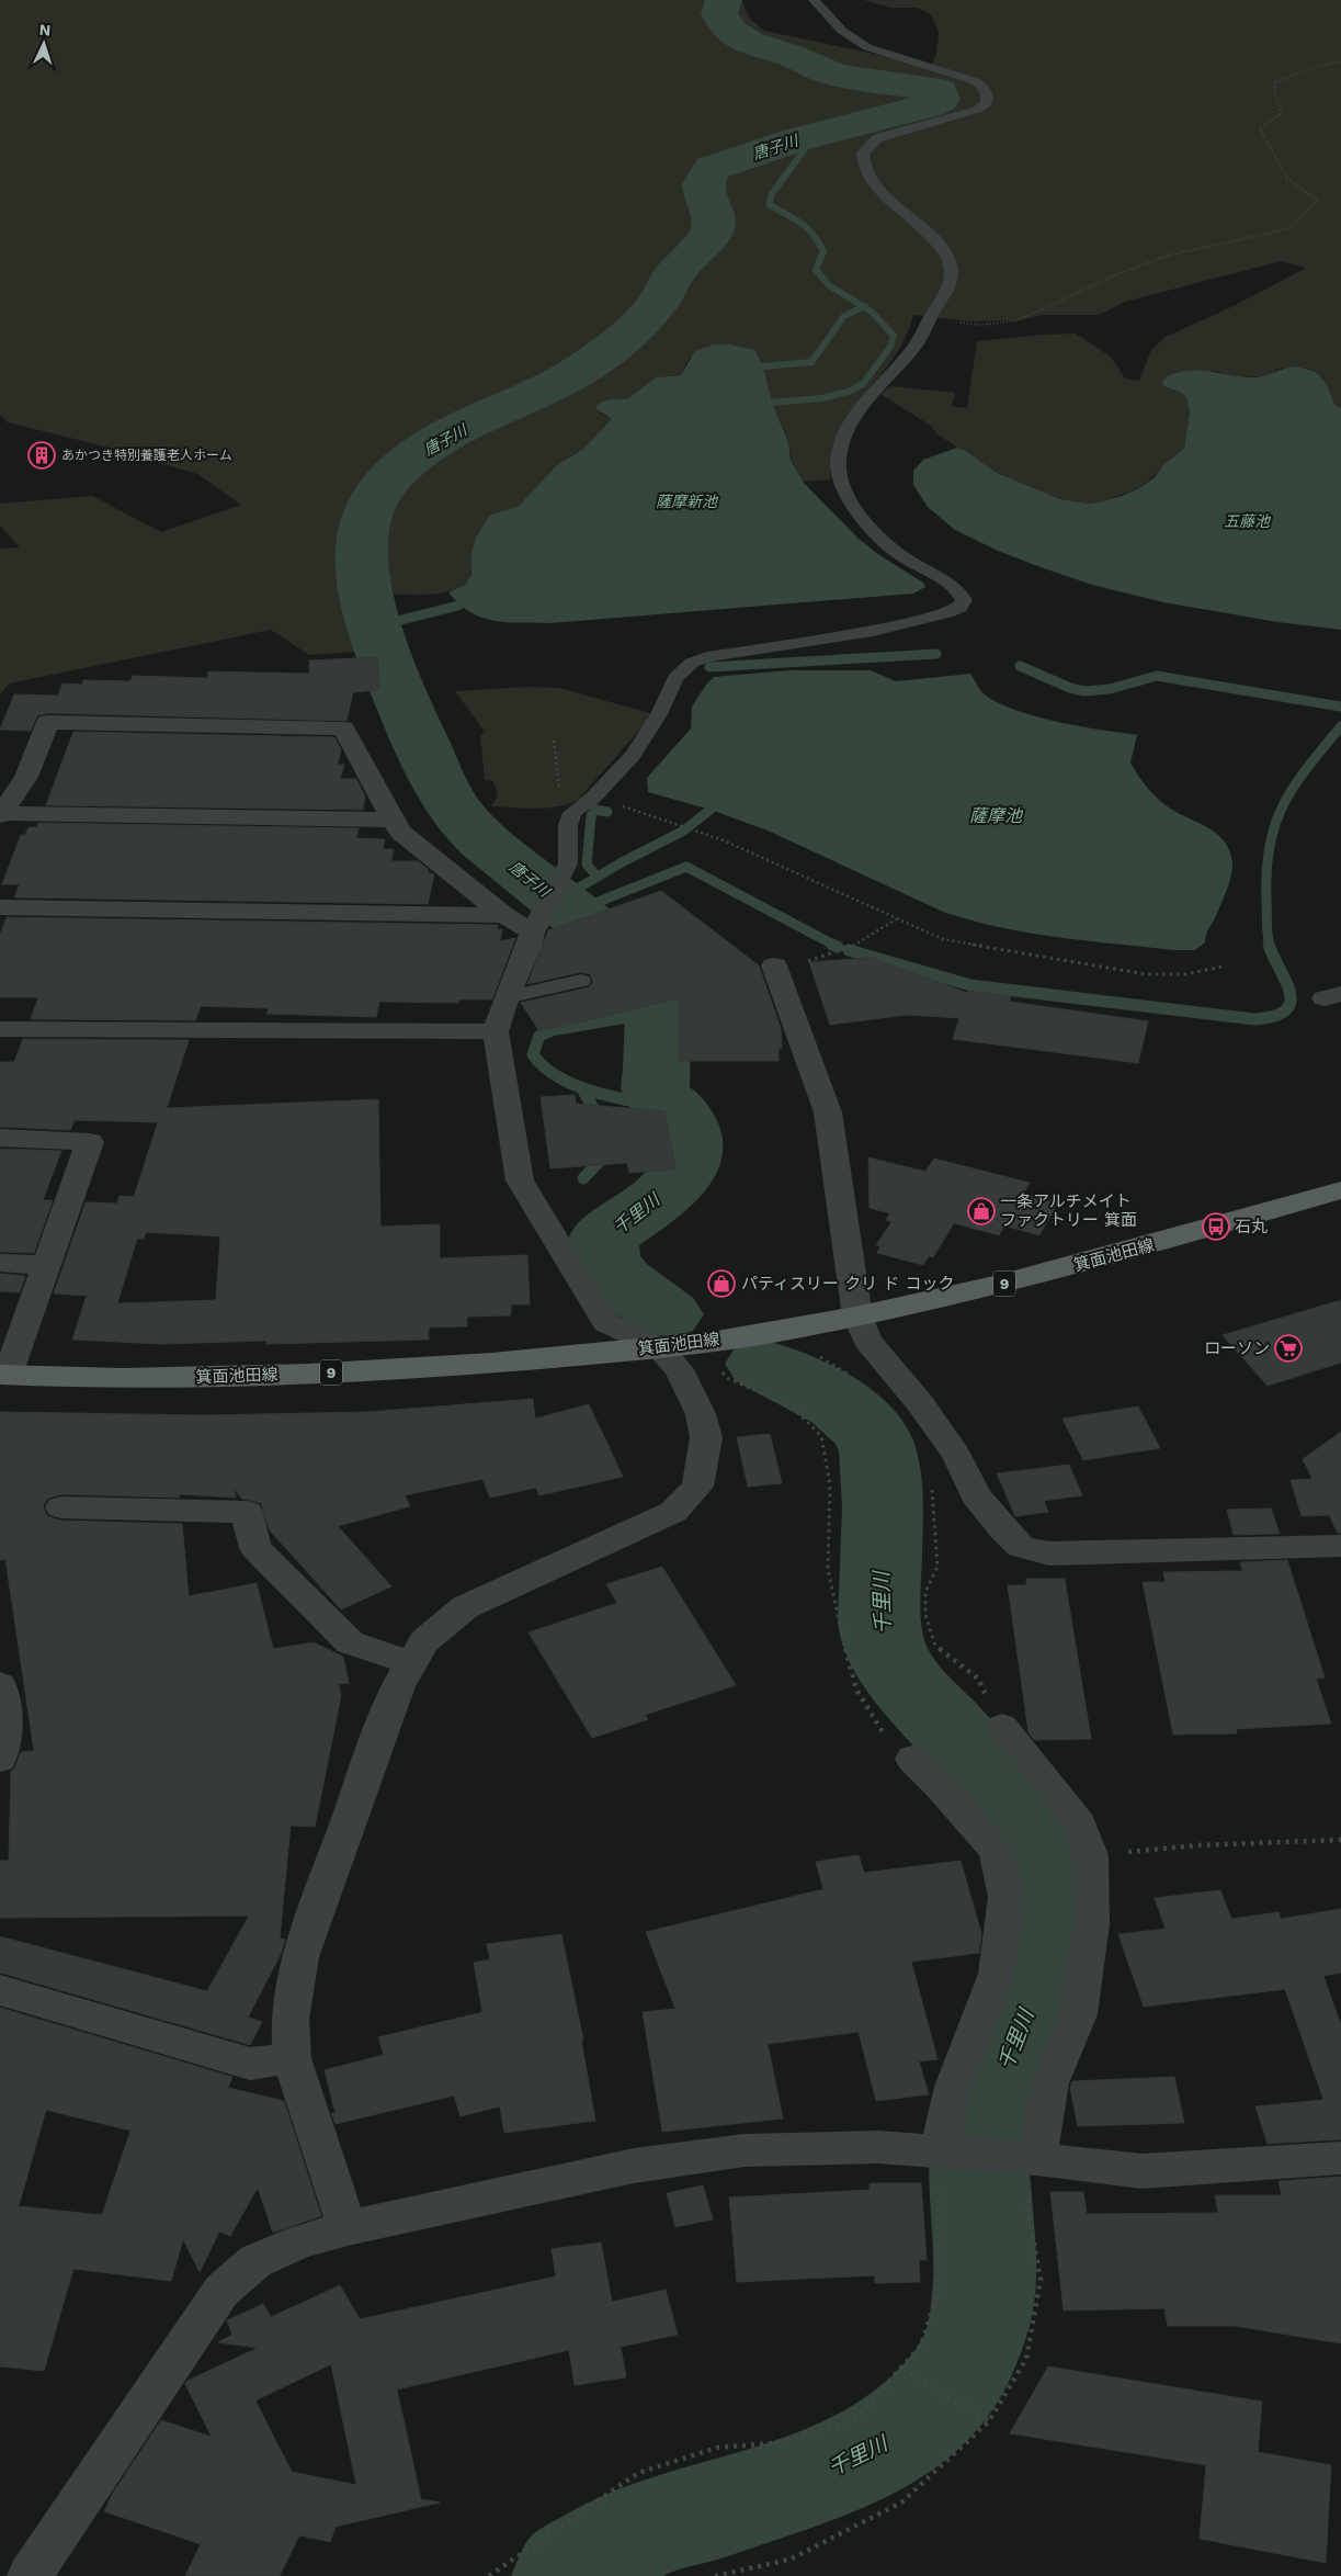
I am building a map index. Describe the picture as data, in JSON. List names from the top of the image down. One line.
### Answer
{"streets":{"main road":["箕面池田線","9"]},"water":["唐子川","薩摩新池","五藤池","薩摩池","千里川"],"places":{"building":["あかつき特別養護老人ホーム"],"shop":["一条アルチメイト ファクトリー 箕面","パティスリー クリ ド コック"],"bus stop":["石丸"],"supermarket":["ローソン"]},"north":"top"}
